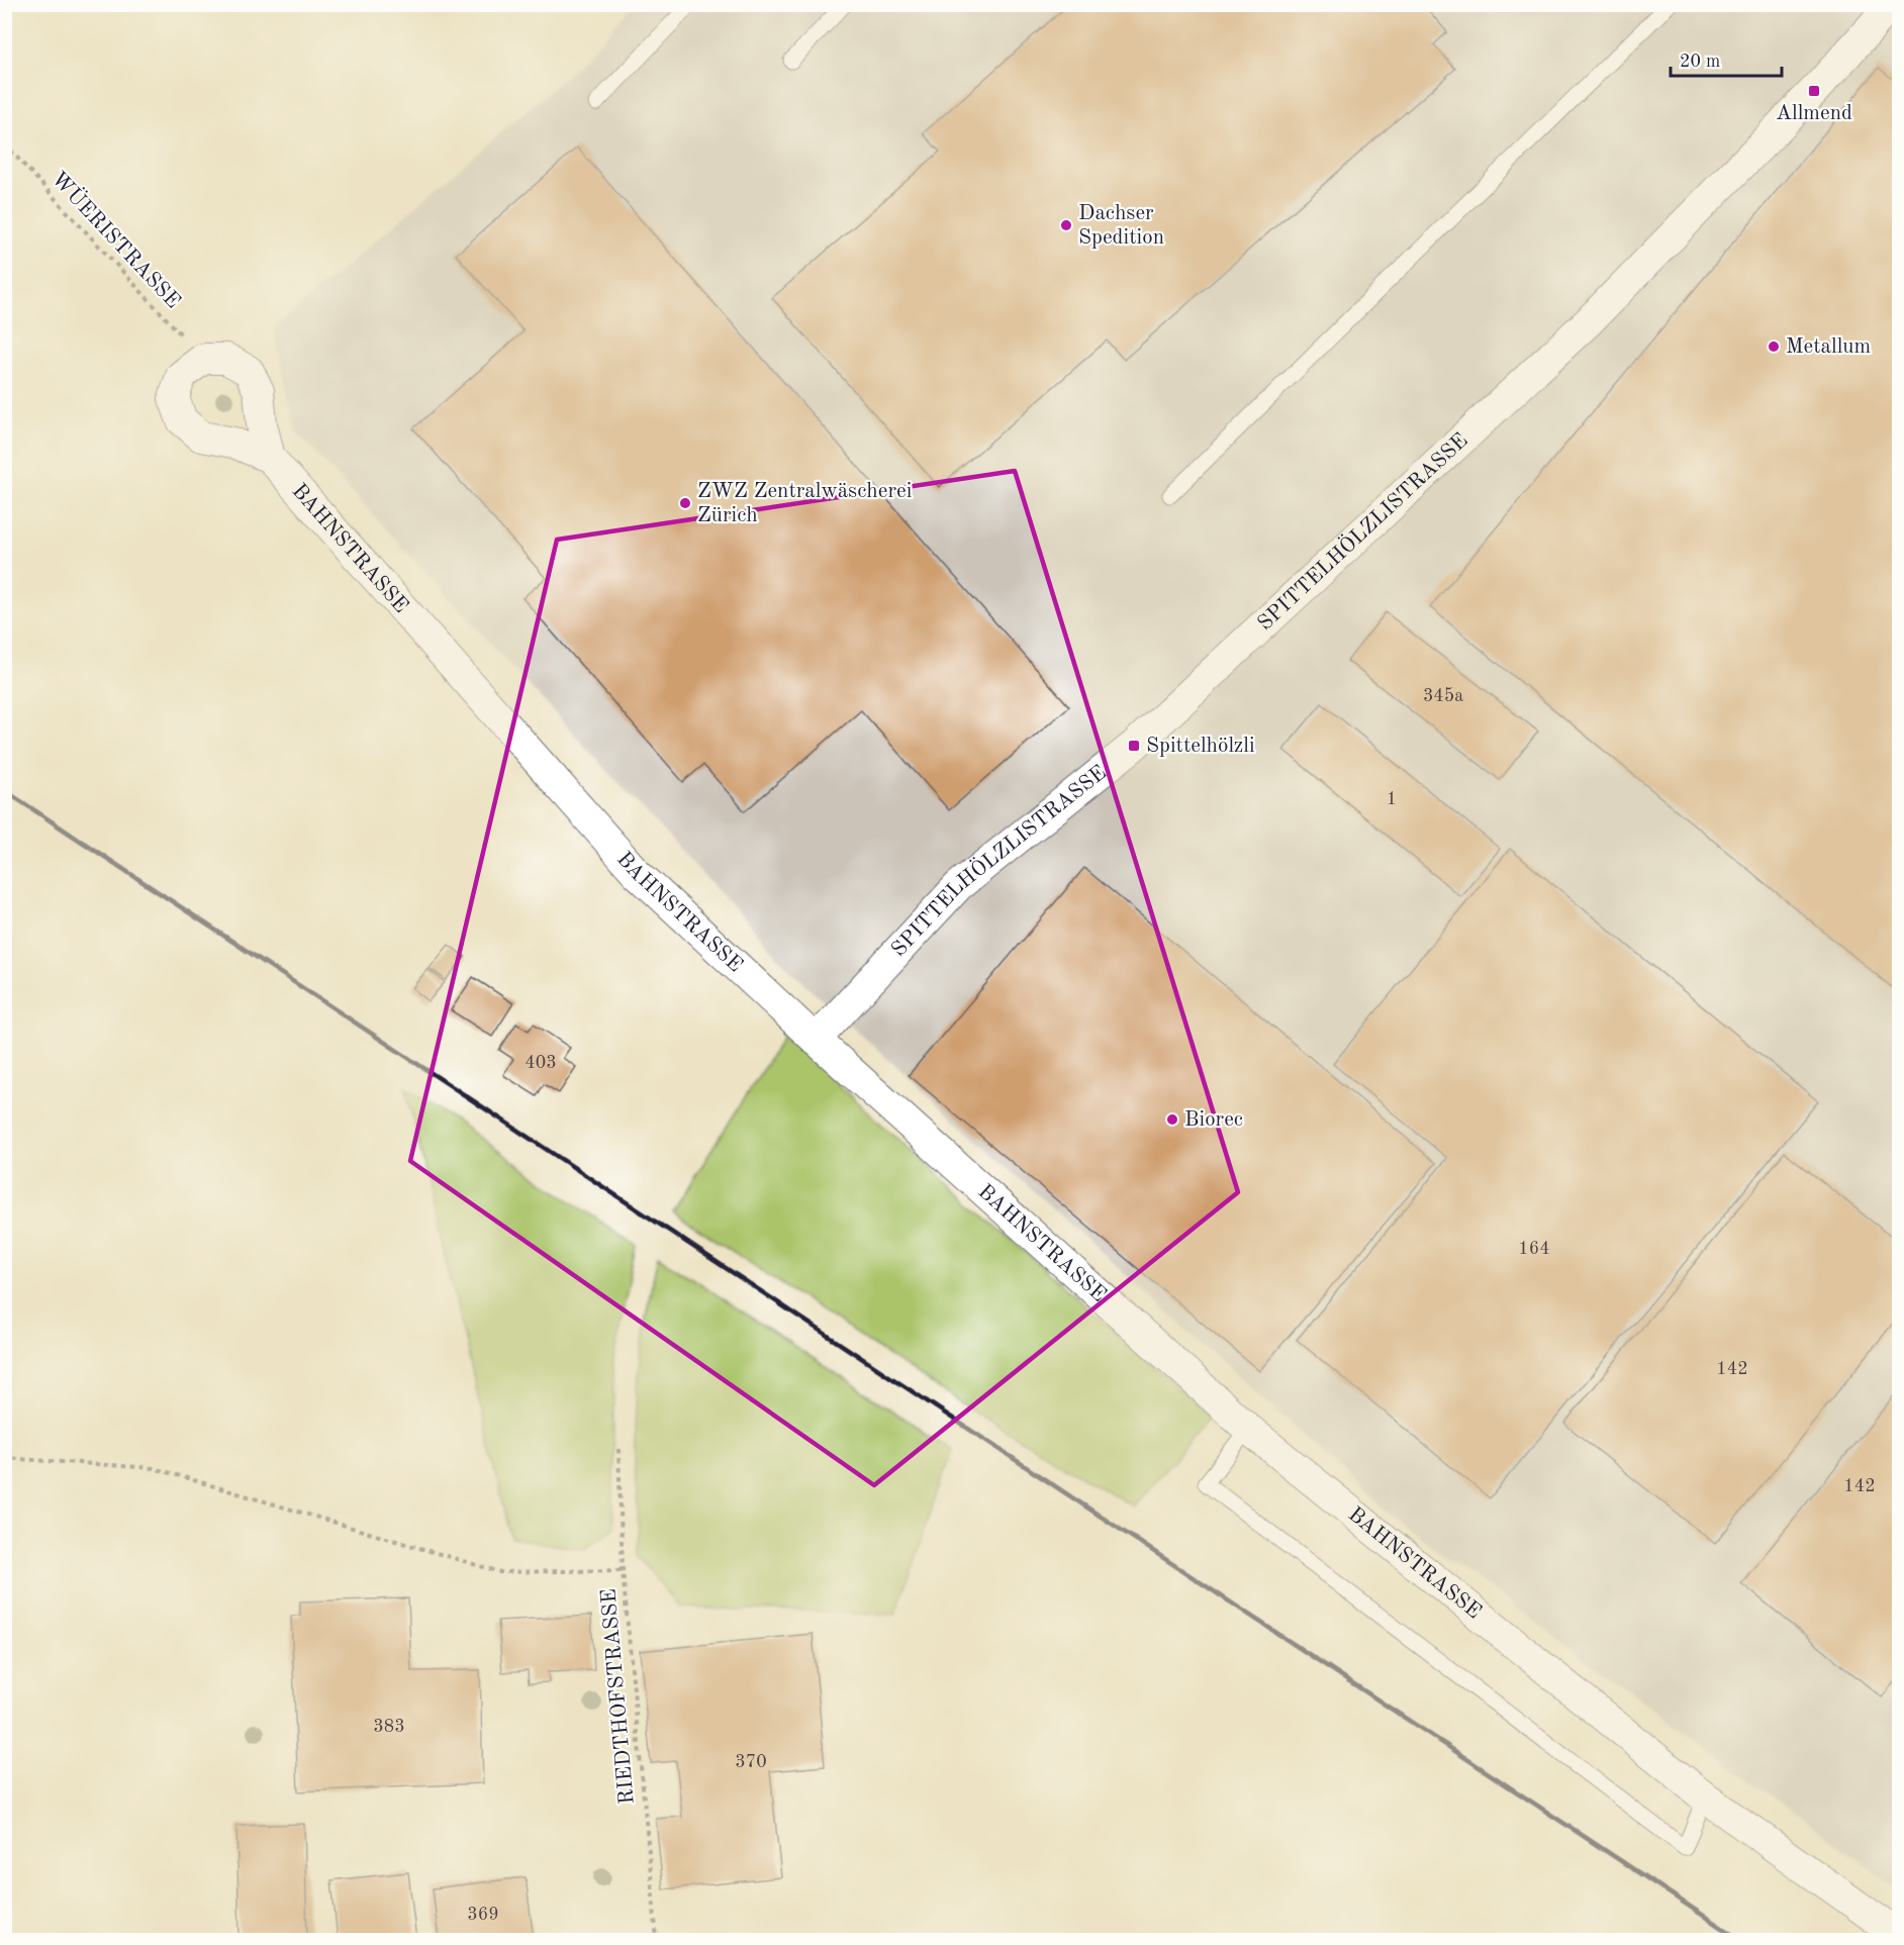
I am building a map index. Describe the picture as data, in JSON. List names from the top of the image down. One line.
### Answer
{"streets":{"street":["SPITTELHÖLZLISTRASSE","BAHNSTRASSE"],"path":["WÜERISTRASSE","RIEDTHOFSTRASSE"]},"crossings":[["WÜERISTRASSE","BAHNSTRASSE"],["SPITTELHÖLZLISTRASSE","BAHNSTRASSE"]],"places":{"transit":["Allmend","Spittelhölzli"],"other":["Dachser Spedition","Metallum","ZWZ Zentralwäscherei Zürich","Biorec"]},"house_numbers":["345a","1","403","164","142","142","383","370","369"],"scale_bar":"20 m"}
